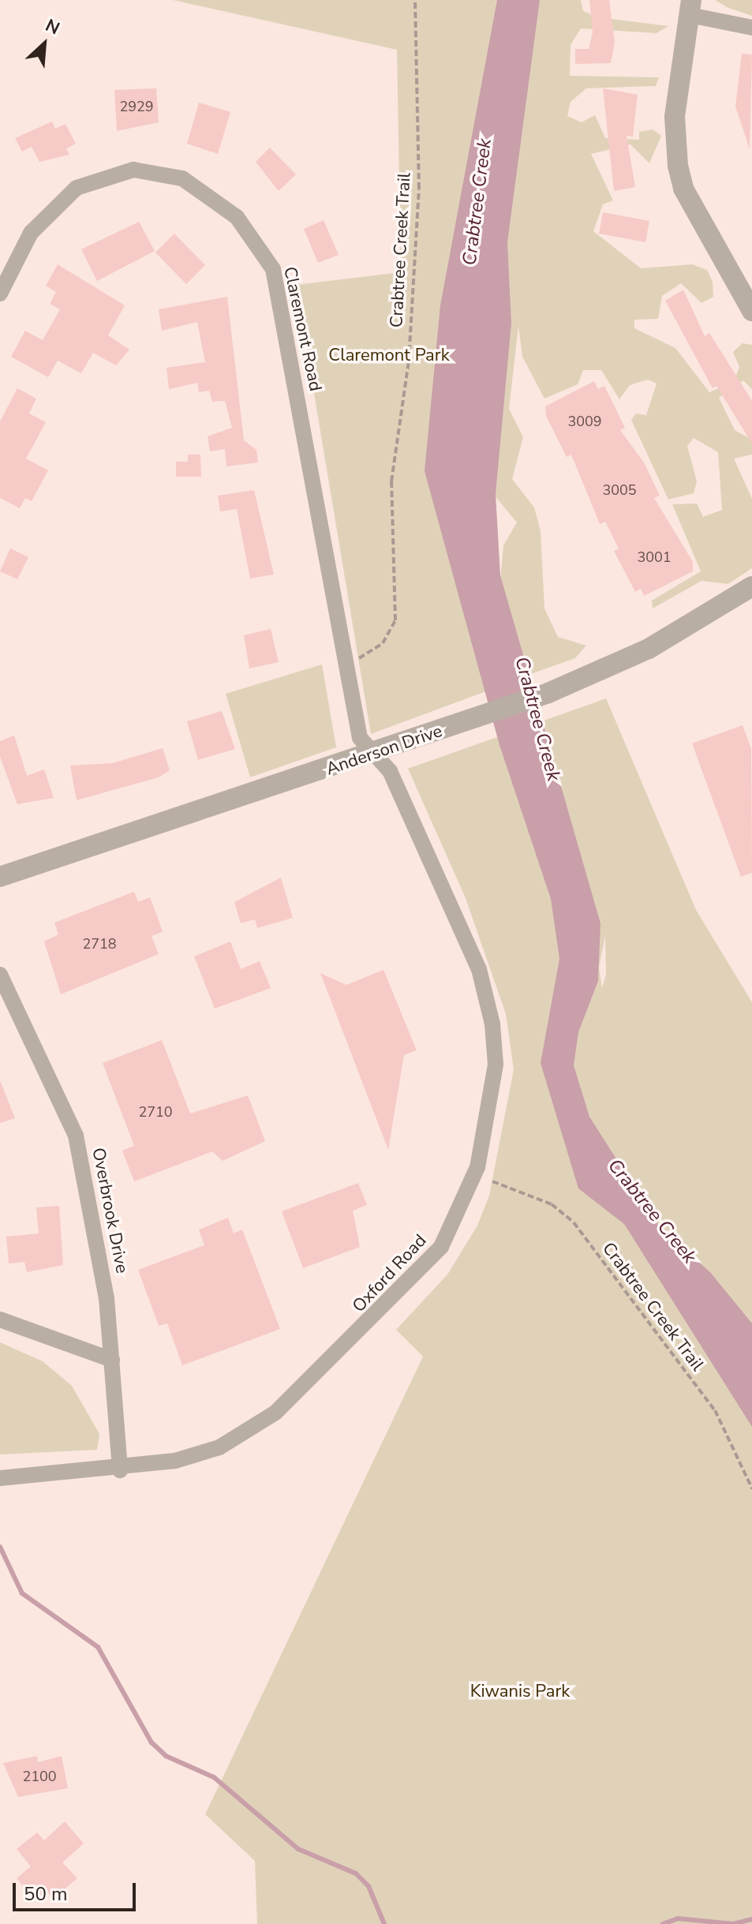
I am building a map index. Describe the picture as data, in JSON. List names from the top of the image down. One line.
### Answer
{"streets":{"street":["Claremont Road","Anderson Drive","Overbrook Drive","Oxford Road"],"path":["Crabtree Creek Trail"]},"crossings":[["Crabtree Creek Trail","Claremont Road"],["Claremont Road","Anderson Drive"],["Claremont Road","Oxford Road"],["Anderson Drive","Oxford Road"],["Overbrook Drive","Oxford Road"]],"water":["Crabtree Creek"],"parks":["Claremont Park","Kiwanis Park"],"house_numbers":["2929","3009","3005","3001","2718","2710","2100"],"scale_bar":"50 m","north":"top right"}
